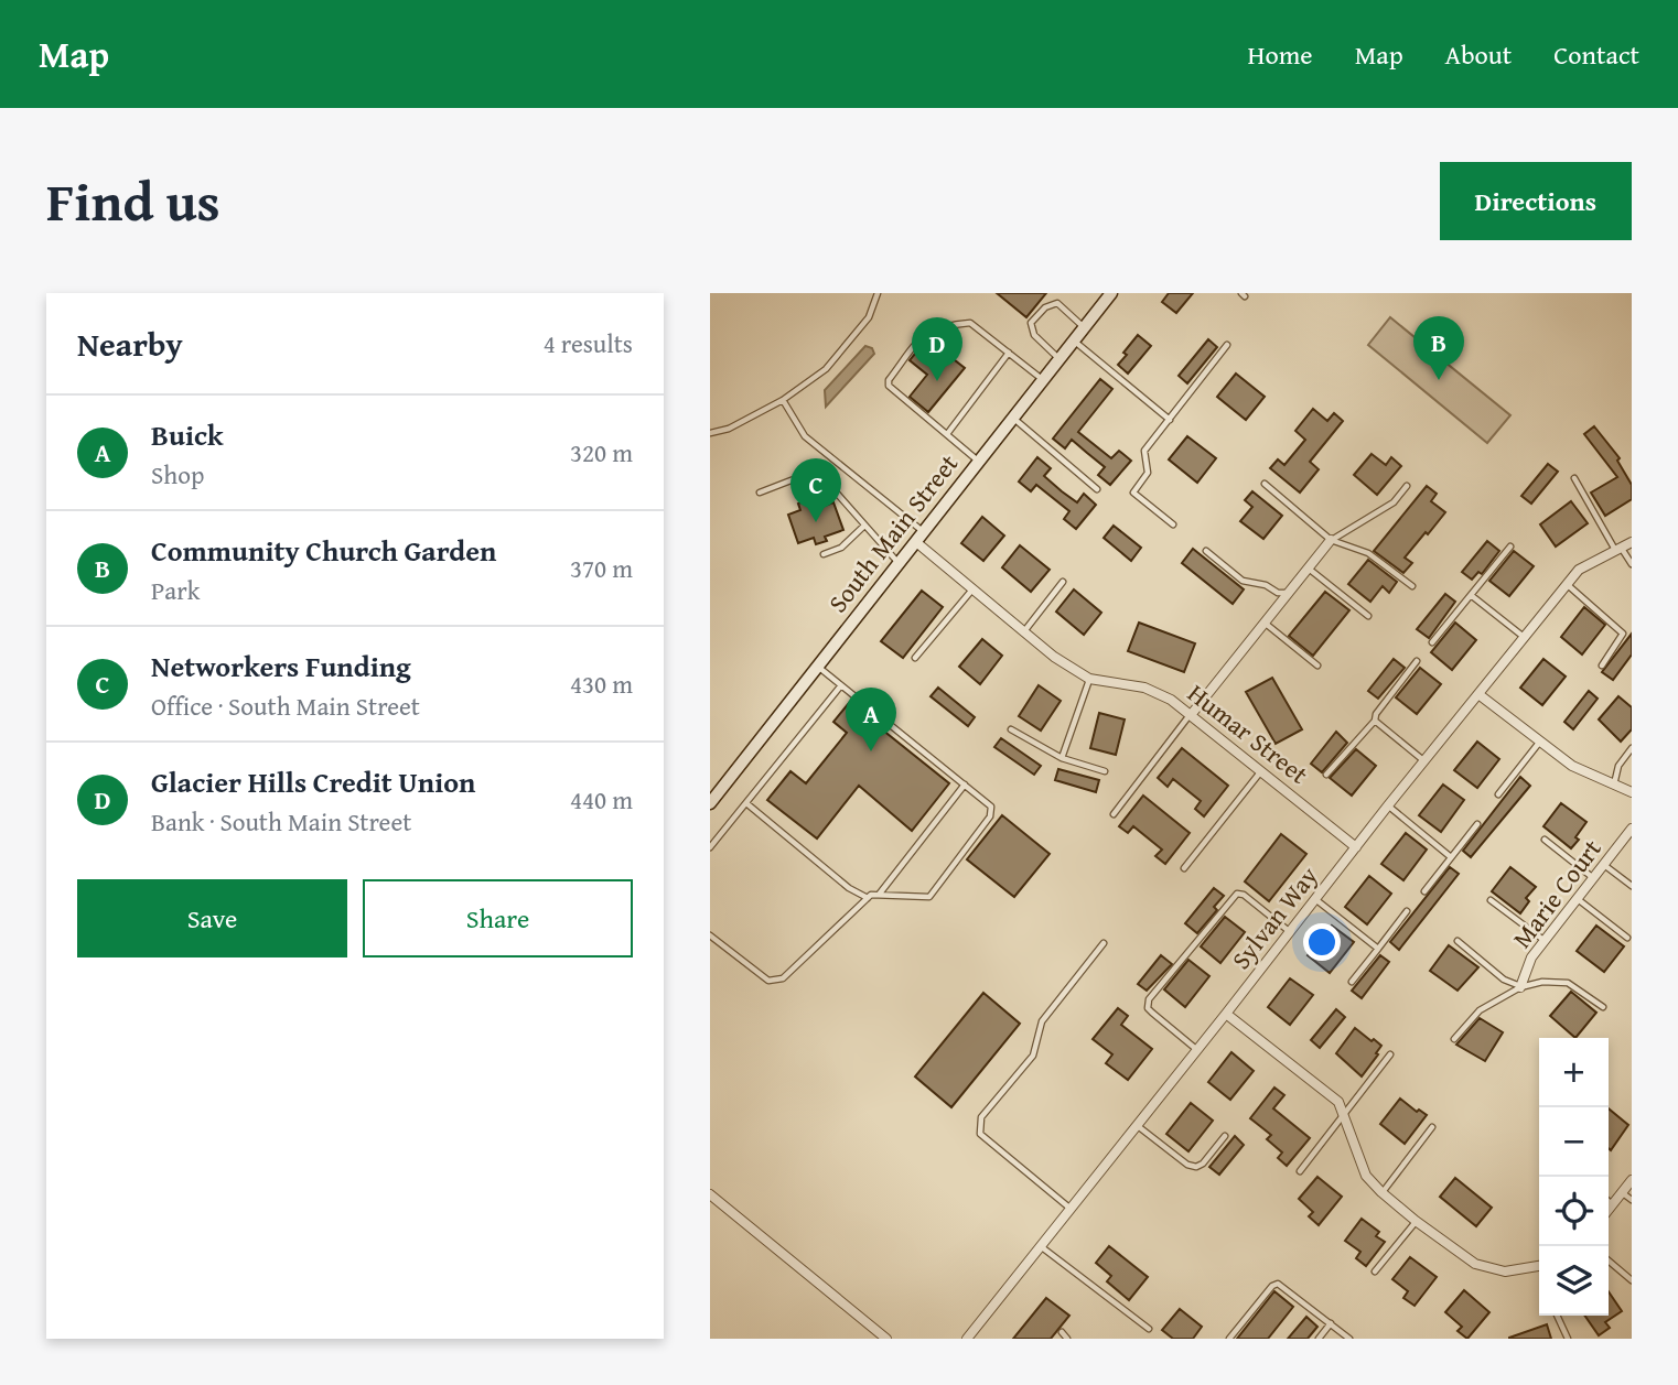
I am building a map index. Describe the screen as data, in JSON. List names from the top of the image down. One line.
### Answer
{"streets":{"main road":["South Main Street"],"street":["Humar Street","Marie Court","Sylvan Way"]},"crossings":[["South Main Street","Humar Street"],["Humar Street","Sylvan Way"]],"page":{"header":"Map","nav":["Home","Map","About","Contact"],"title":"Find us","buttons":["Directions",["Save","Share"]],"heading":["Nearby","4 results"],"pins":["B","D","C","A"],"list":[{"mark":"A","name":"Buick","note":"Shop","value":"320 m"},{"mark":"B","name":"Community Church Garden","note":"Park","value":"370 m"},{"mark":"C","name":"Networkers Funding","note":"Office · South Main Street","value":"430 m"},{"mark":"D","name":"Glacier Hills Credit Union","note":"Bank · South Main Street","value":"440 m"}],"map_buttons":["+","−"]}}
